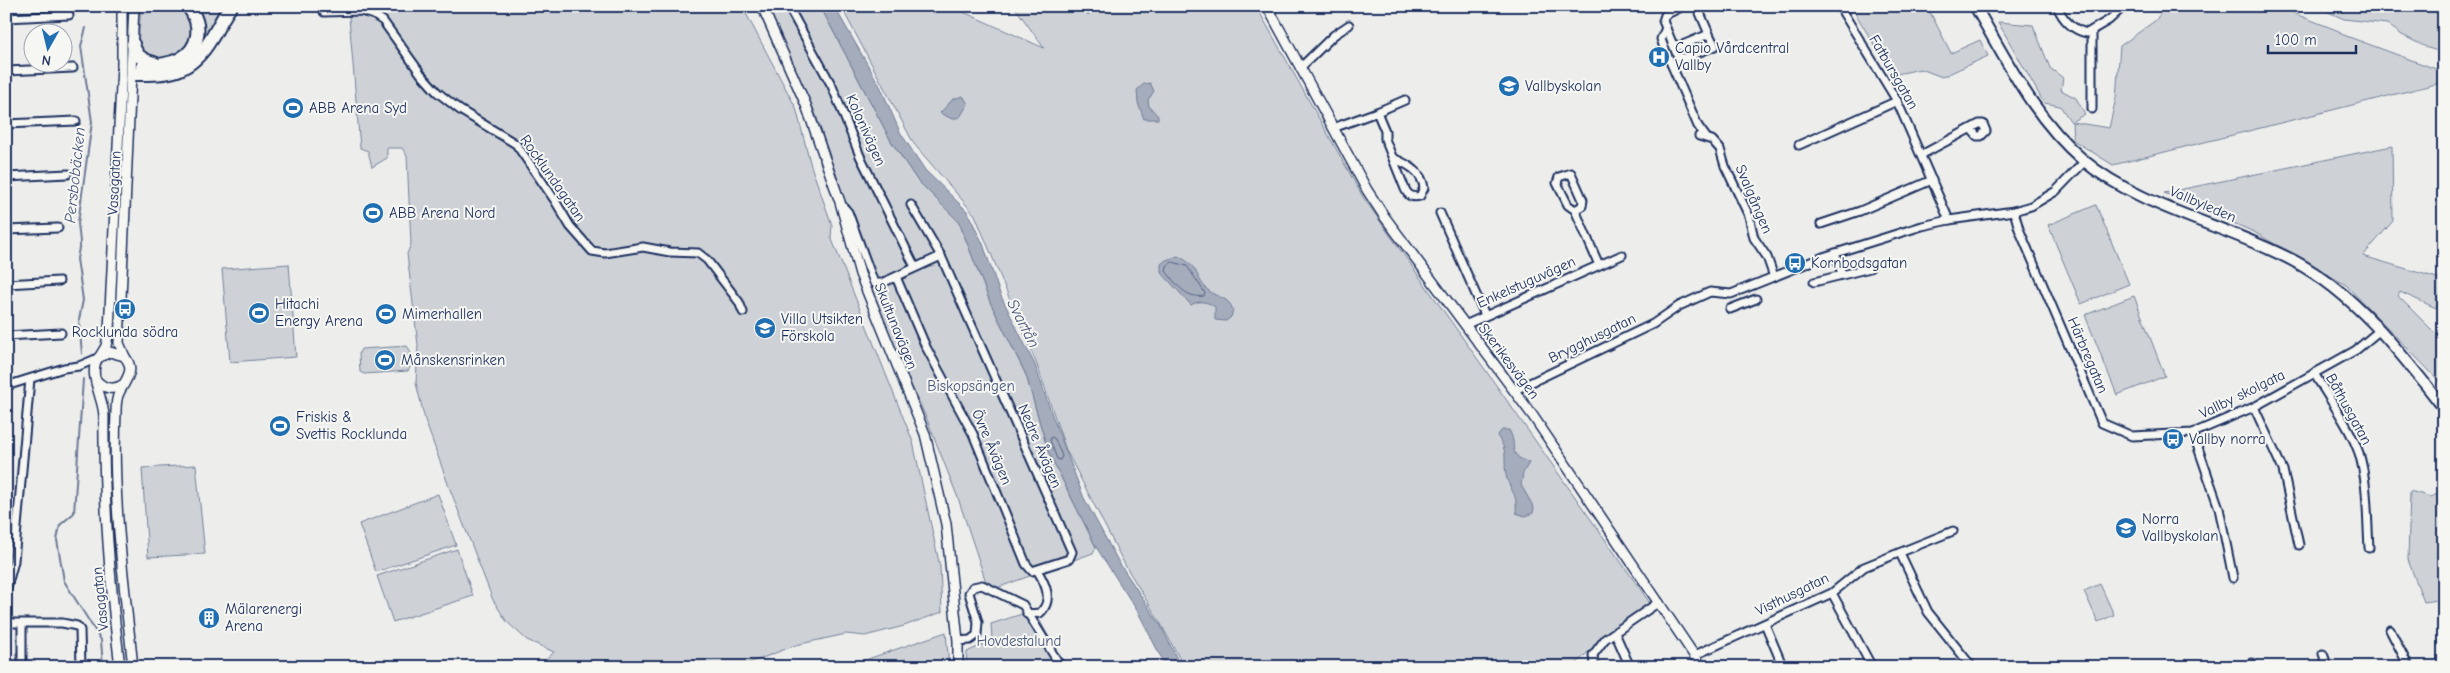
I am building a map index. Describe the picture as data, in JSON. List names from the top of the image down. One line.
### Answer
{"streets":{"main road":["Vallbyleden"],"street":["Fatbursgatan","Kolonivägen","Rocklundagatan","Vasagatan","Svalgången","Enkelstuguvägen","Skultunavägen","Brygghusgatan","Härbregatan","Skerikesvägen","Vallby skolgata","Båthusgatan","Nedre Åvägen","Övre Åvägen","Visthusgatan"]},"crossings":[["Vallbyleden","Vallby skolgata"],["Enkelstuguvägen","Skerikesvägen"],["Brygghusgatan","Skerikesvägen"],["Härbregatan","Vallby skolgata"],["Skerikesvägen","Visthusgatan"],["Vallby skolgata","Båthusgatan"],["Nedre Åvägen","Övre Åvägen"]],"water":["Persbobäcken","Svartån"],"parks":["Biskopsängen","Hovdestalund"],"places":{"hospital":["Capio Vårdcentral Vallby"],"school or university":["Vallbyskolan","Villa Utsikten Förskola","Norra Vallbyskolan"],"sports":["ABB Arena Syd","ABB Arena Nord","Hitachi Energy Arena","Mimerhallen","Månskensrinken","Friskis & Svettis Rocklunda"],"bus stop":["Kornbodsgatan","Rocklunda södra","Vallby norra"],"building":["Mälarenergi Arena"]},"scale_bar":"100 m","north":"bottom"}
